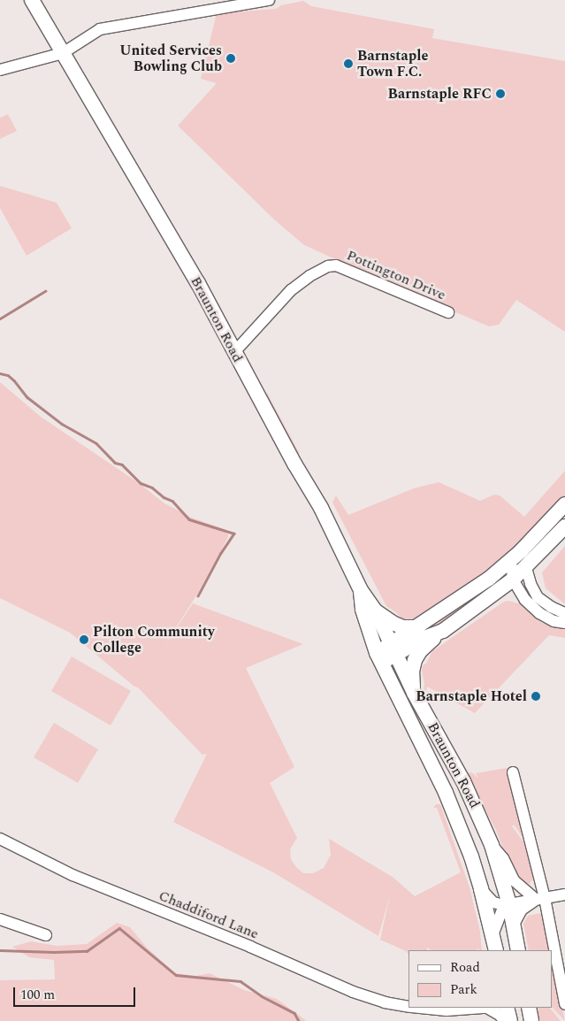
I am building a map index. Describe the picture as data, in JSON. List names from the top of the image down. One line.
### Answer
{"streets":{"main road":["Braunton Road"],"street":["Pottington Drive","Chaddiford Lane"]},"crossings":[["Pottington Drive","Braunton Road"]],"places":["United Services Bowling Club","Barnstaple Town F.C.","Barnstaple RFC","Pilton Community College","Barnstaple Hotel"],"legend":["Road","Park"],"scale_bar":"100 m"}
